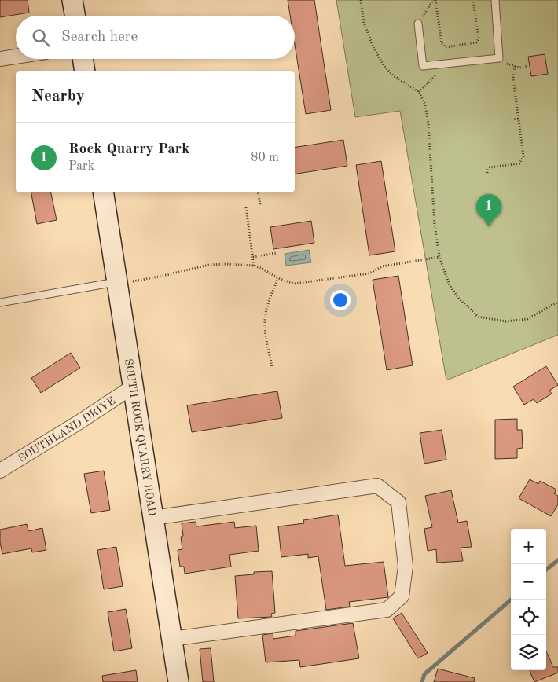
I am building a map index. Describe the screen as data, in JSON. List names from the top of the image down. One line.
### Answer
{"streets":{"street":["SOUTHLAND DRIVE","SOUTH ROCK QUARRY ROAD"]},"crossings":[["SOUTHLAND DRIVE","SOUTH ROCK QUARRY ROAD"]],"page":{"search":"Search here","heading":"Nearby","list":[{"mark":"1","name":"Rock Quarry Park","note":"Park","value":"80 m"}],"pins":"1","map_buttons":["+","−"]}}
